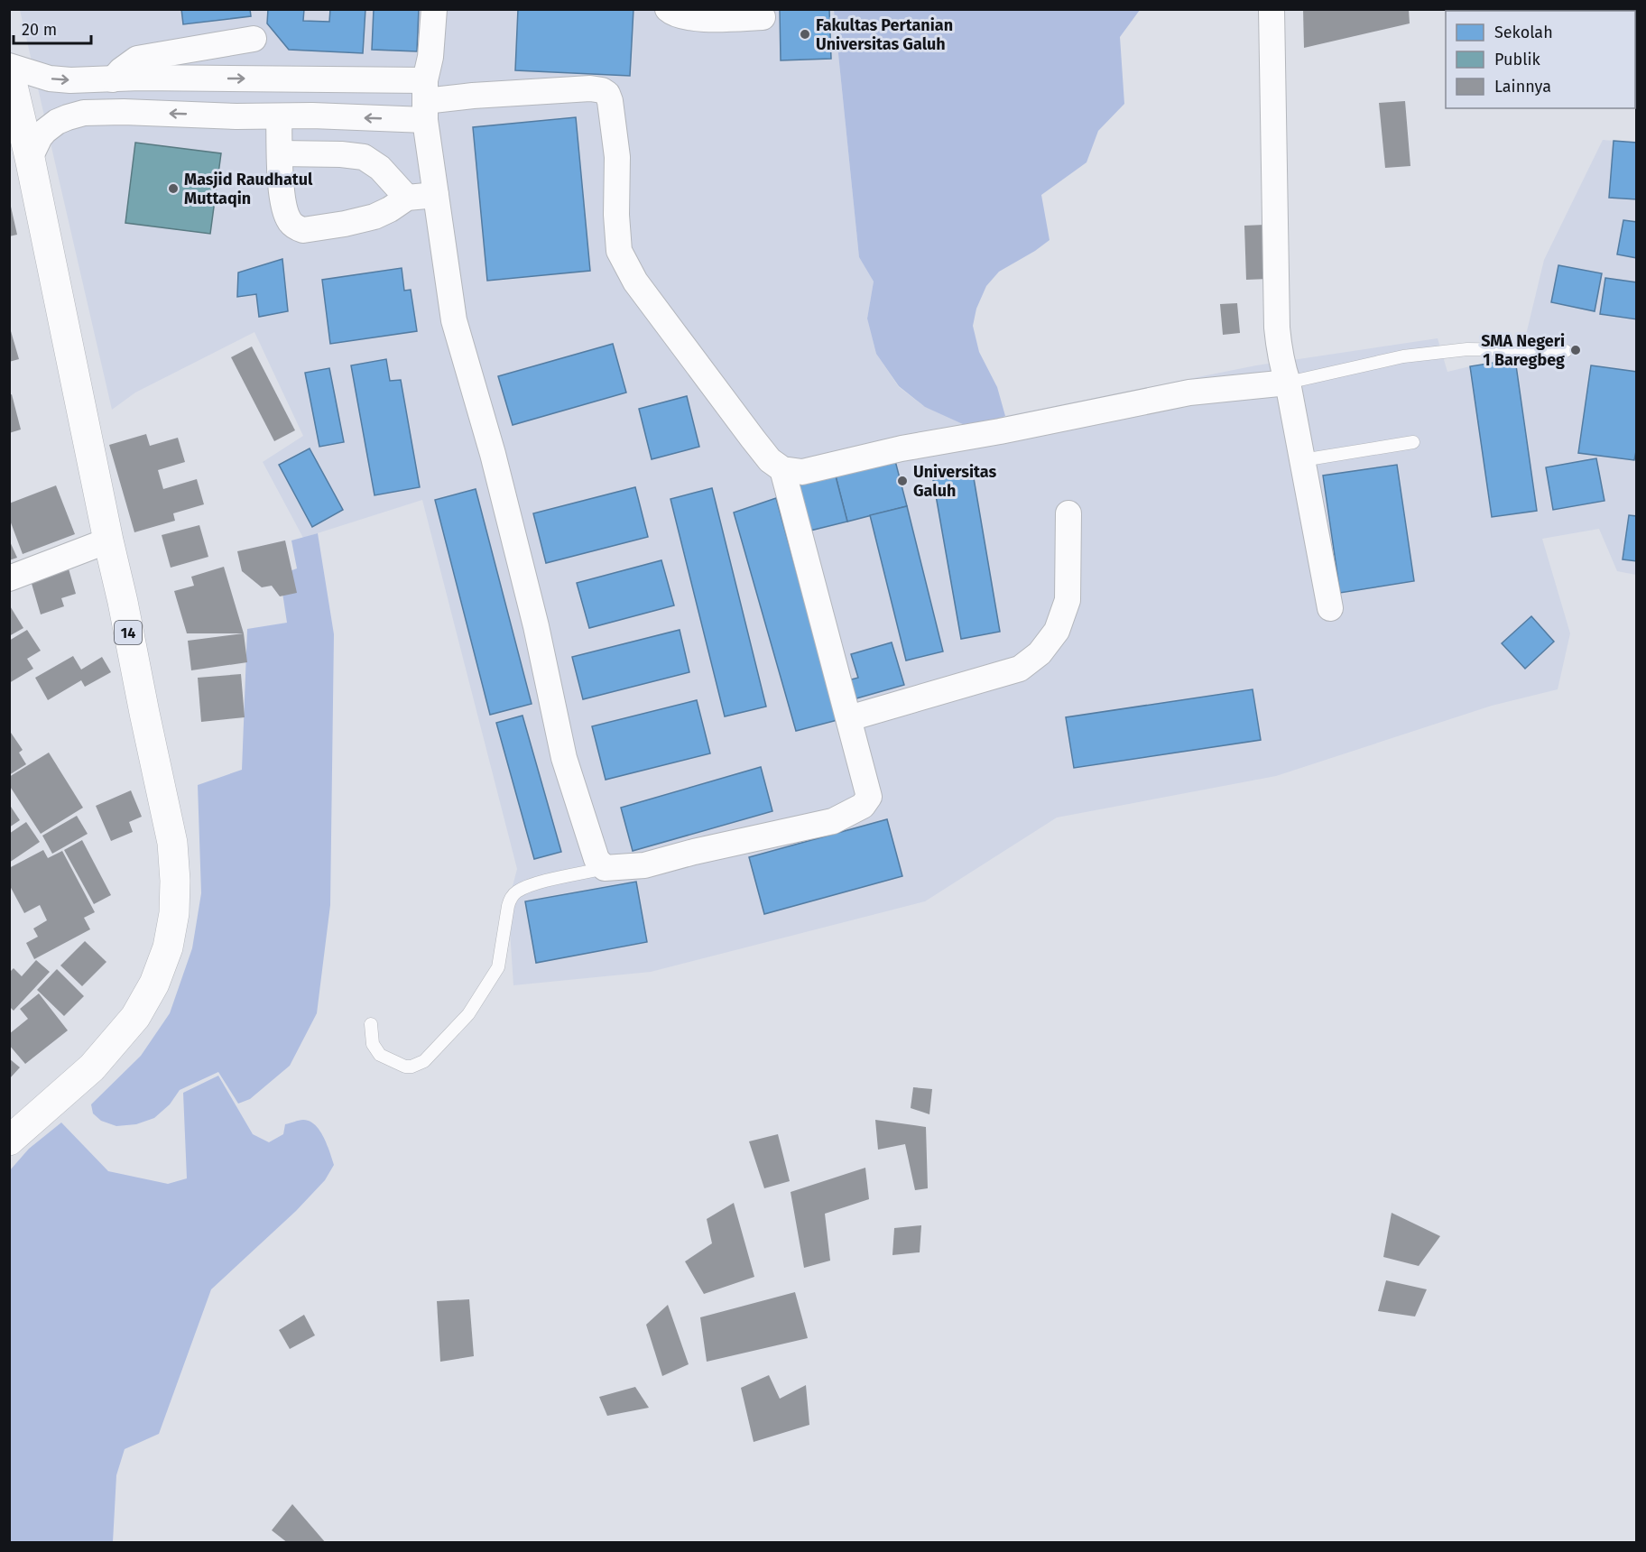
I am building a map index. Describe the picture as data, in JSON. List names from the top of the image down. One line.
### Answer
{"streets":{"highway":["14"]},"places":["Fakultas Pertanian Universitas Galuh","Masjid Raudhatul Muttaqin","SMA Negeri 1 Baregbeg","Universitas Galuh"],"legend":["Sekolah","Publik","Lainnya"],"scale_bar":"20 m"}
